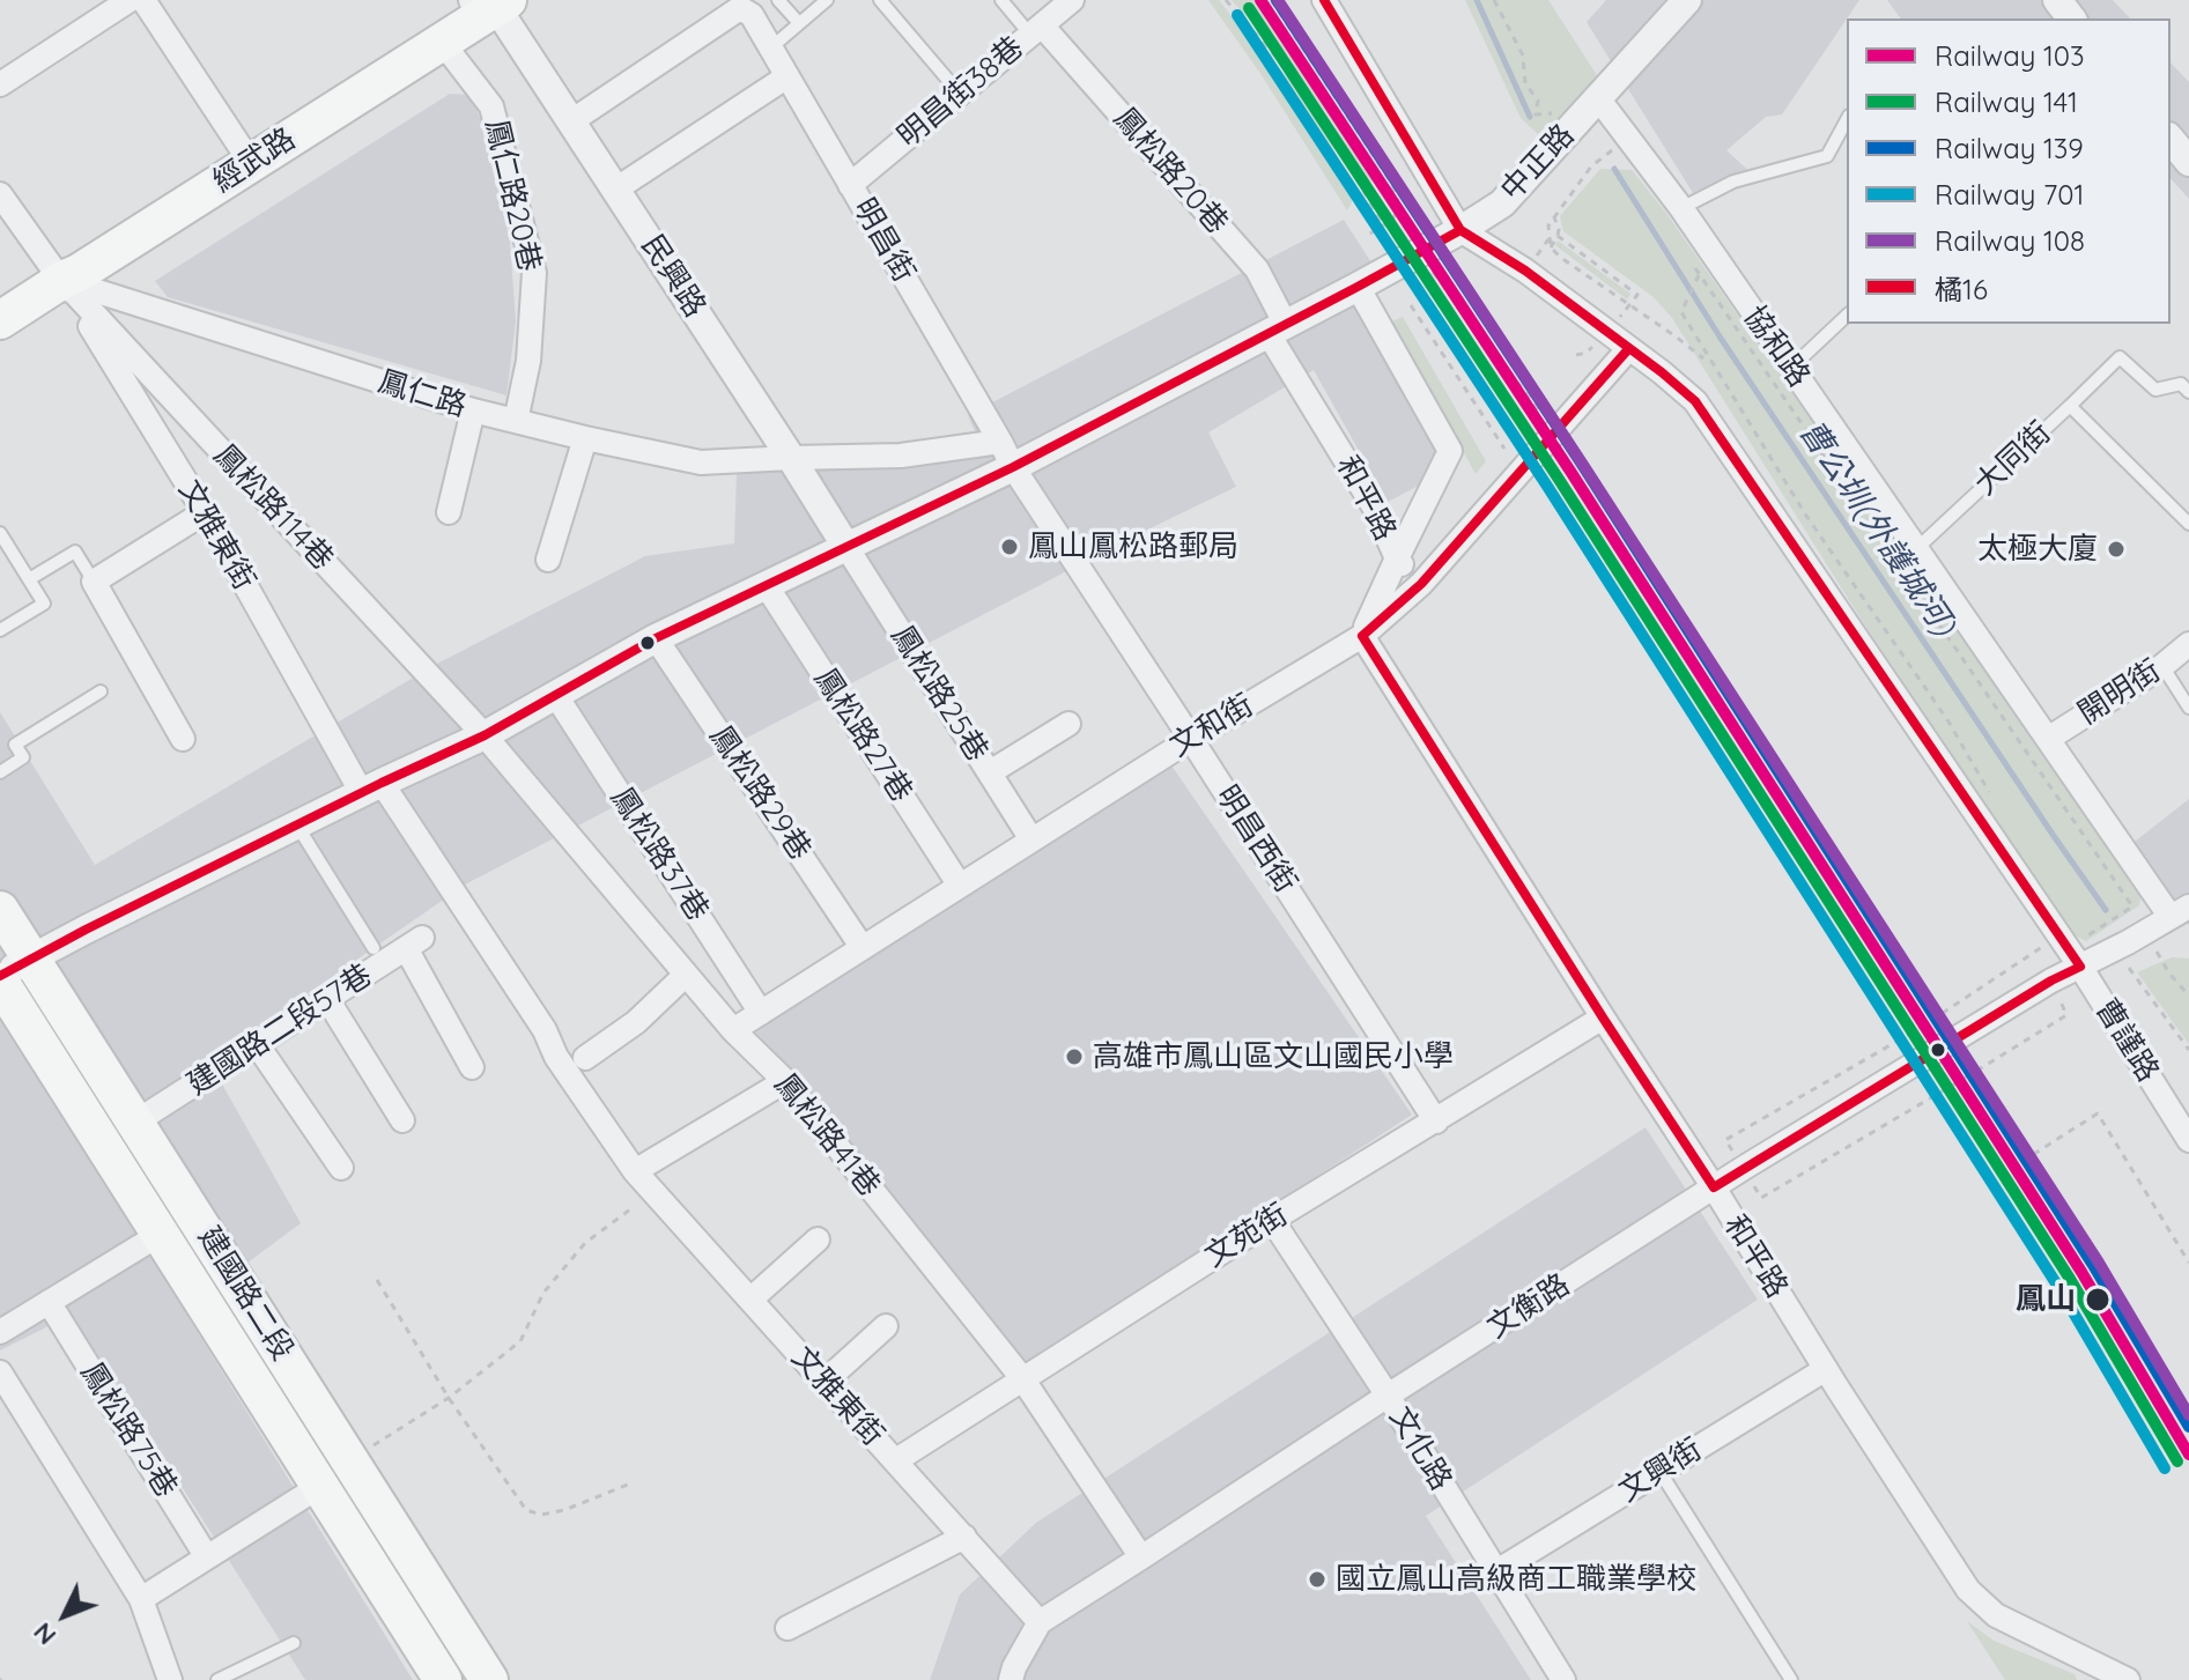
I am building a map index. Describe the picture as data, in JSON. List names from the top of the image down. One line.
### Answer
{"streets":{"main road":["經武路","建國路二段"],"street":["明昌街38巷","中正路","鳳松路20巷","鳳仁路20巷","明昌街","民興路","協和路","鳳仁路","和平路","鳳松路114巷","文雅東街","開明街","鳳松路25巷","文和街","鳳松路27巷","鳳松路29巷","明昌西街","鳳松路37巷","建國路二段57巷","曹謹路","鳳松路41巷","文苑街","文衡路","鳳松路75巷","文化路","文興街"],"lane":["大同街"]},"crossings":[["明昌街38巷","鳳松路20巷"],["明昌街38巷","明昌街"],["經武路","鳳仁路20巷"],["經武路","民興路"],["經武路","鳳仁路"],["經武路","鳳松路114巷"],["經武路","文雅東街"],["中正路","鳳松路20巷"],["中正路","明昌街"],["中正路","民興路"],["中正路","協和路"],["中正路","和平路"],["中正路","鳳松路114巷"],["中正路","文雅東街"],["中正路","鳳松路25巷"],["中正路","鳳松路27巷"],["中正路","鳳松路29巷"],["中正路","明昌西街"],["中正路","鳳松路37巷"],["中正路","曹謹路"],["中正路","鳳松路41巷"],["中正路","建國路二段"],["鳳松路20巷","和平路"],["鳳仁路20巷","鳳仁路"],["明昌街","民興路"],["明昌街","鳳仁路"],["明昌街","明昌西街"],["民興路","鳳仁路"],["民興路","鳳松路25巷"],["協和路","大同街"],["協和路","開明街"],["協和路","文衡路"],["鳳仁路","鳳松路114巷"],["鳳仁路","文雅東街"],["和平路","文和街"],["和平路","文苑街"],["和平路","文衡路"],["和平路","文興街"],["鳳松路114巷","文雅東街"],["鳳松路114巷","鳳松路41巷"],["文雅東街","文苑街"],["文雅東街","文衡路"],["鳳松路25巷","文和街"],["文和街","鳳松路27巷"],["文和街","鳳松路29巷"],["文和街","明昌西街"],["文和街","鳳松路37巷"],["文和街","曹謹路"],["文和街","鳳松路41巷"],["明昌西街","文苑街"],["建國路二段57巷","建國路二段"],["曹謹路","文衡路"],["鳳松路41巷","文苑街"],["鳳松路41巷","文衡路"],["文苑街","文化路"],["文衡路","文化路"],["文化路","文興街"]],"water":["曹公圳(外護城河)"],"places":["鳳山鳳松路郵局","太極大廈","高雄市鳳山區文山國民小學","鳳山","國立鳳山高級商工職業學校"],"lines":["rail line 103","rail line 139","rail line 108","transit line 橘16","rail line 141","rail line 701"],"legend":["Railway 103","Railway 141","Railway 139","Railway 701","Railway 108","橘16"],"north":"bottom left"}
